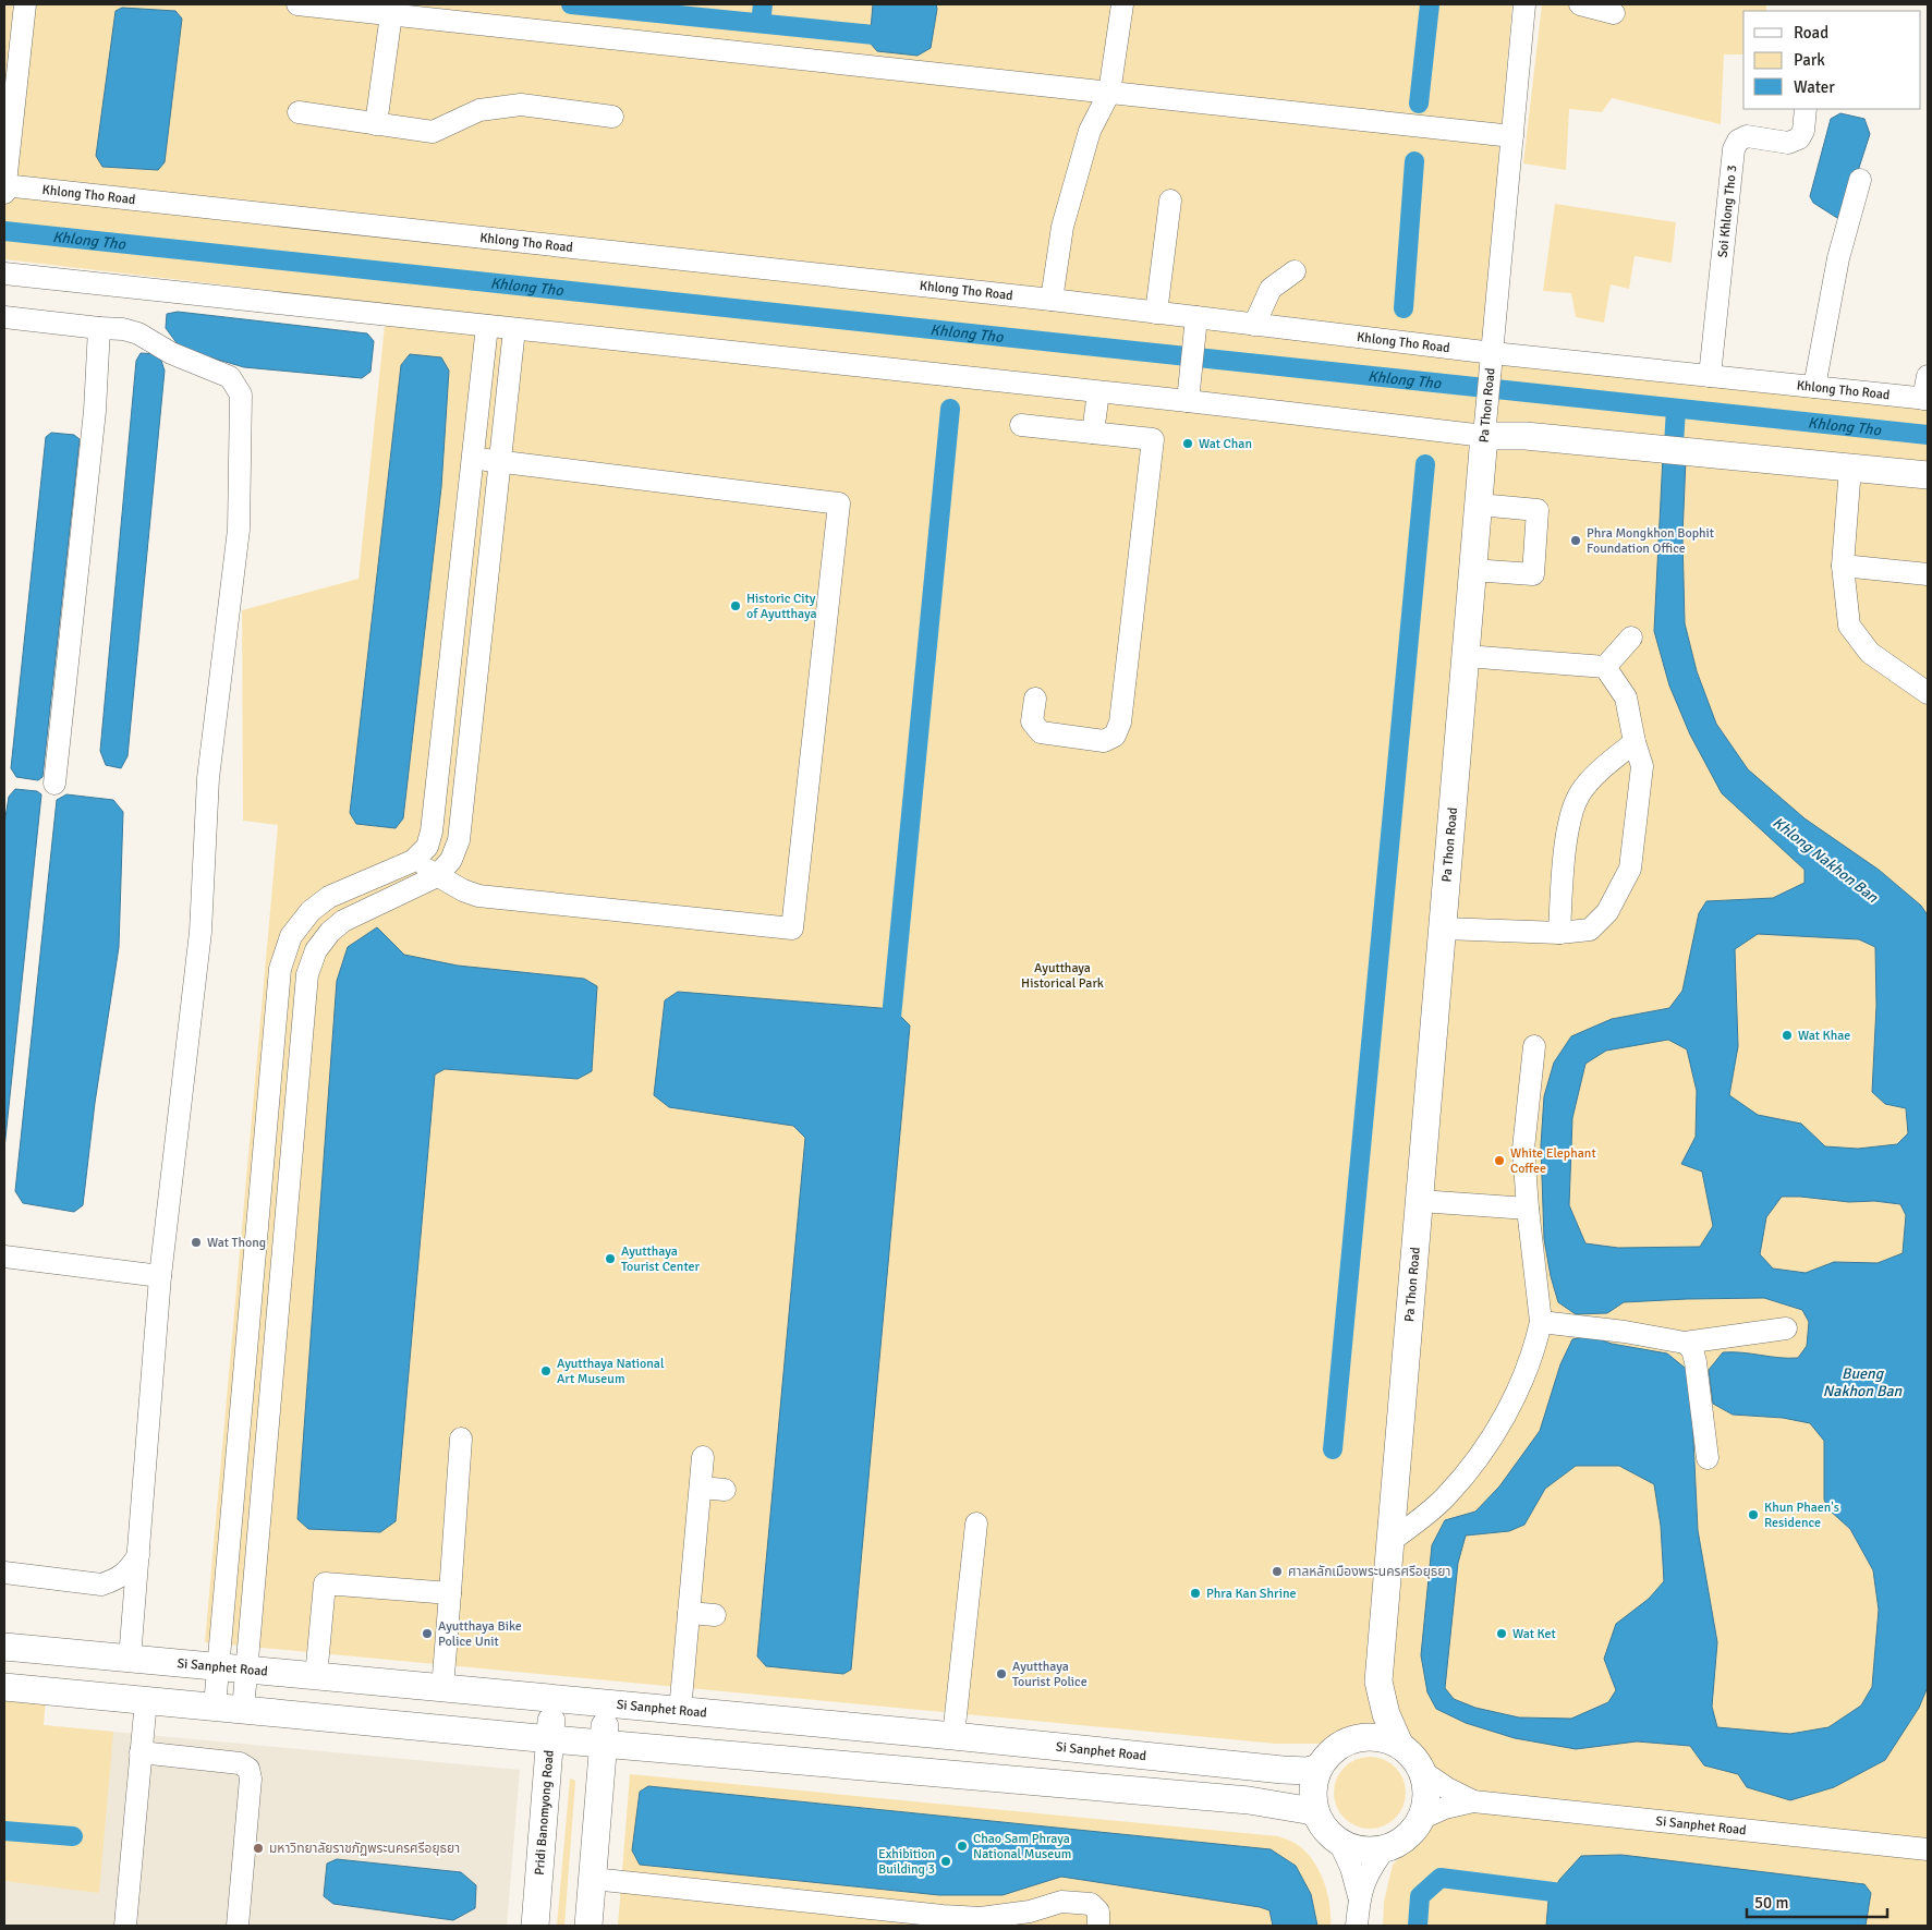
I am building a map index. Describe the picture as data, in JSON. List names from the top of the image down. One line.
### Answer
{"streets":{"main road":["Pa Thon Road","Si Sanphet Road","Pridi Banomyong Road"],"street":["Khlong Tho Road","Soi Khlong Tho 3"]},"crossings":[["Khlong Tho Road","Soi Khlong Tho 3"],["Khlong Tho Road","Pa Thon Road"],["Pa Thon Road","Si Sanphet Road"],["Si Sanphet Road","Pridi Banomyong Road"]],"water":["Khlong Tho","Khlong Nakhon Ban","Bueng Nakhon Ban"],"parks":["Ayutthaya Historical Park"],"places":["Wat Chan","Phra Mongkhon Bophit Foundation Office","Historic City of Ayutthaya","Wat Khae","White Elephant Coffee","Wat Thong","Ayutthaya Tourist Center","Ayutthaya National Art Museum","Khun Phaen's Residence","ศาลหลักเมืองพระนครศรีอยุธยา","Phra Kan Shrine","Ayutthaya Bike Police Unit","Wat Ket","Ayutthaya Tourist Police","Chao Sam Phraya National Museum","มหาวิทยาลัยราชภัฏพระนครศรีอยุธยา","Exhibition Building 3"],"legend":["Road","Park","Water"],"scale_bar":"50 m"}
